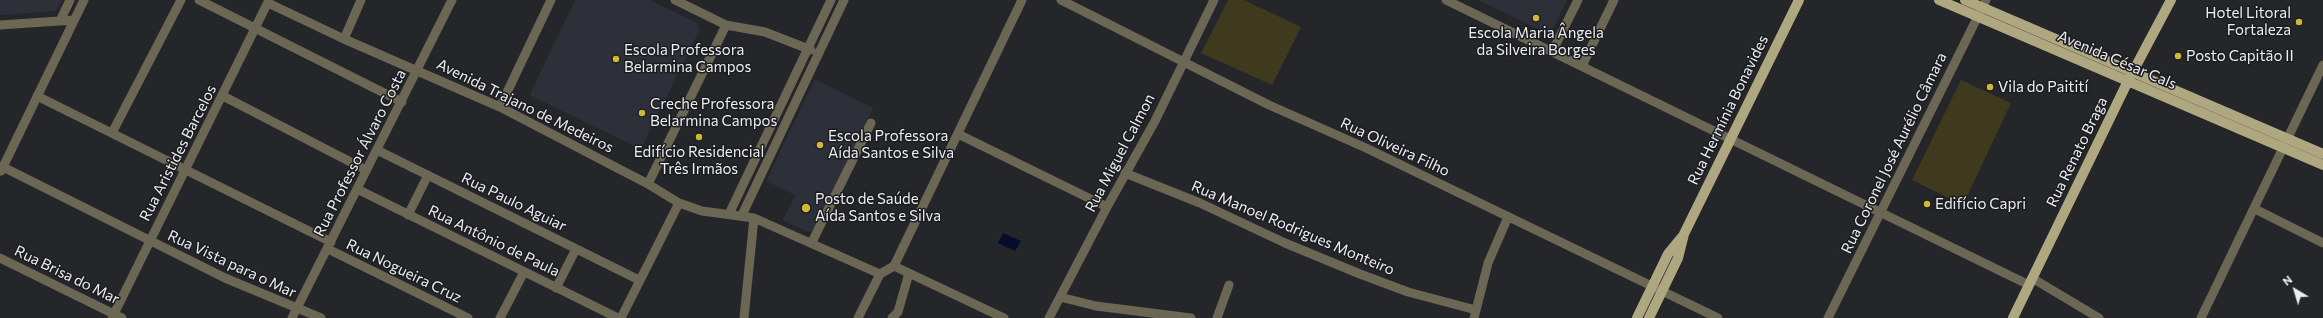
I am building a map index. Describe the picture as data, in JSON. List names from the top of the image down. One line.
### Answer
{"streets":{"main road":["Avenida César Cals","Rua Hermínia Bonavides","Rua Renato Braga"],"street":["Avenida Trajano de Medeiros","Rua Oliveira Filho","Rua Aristides Barcelos","Rua Professor Álvaro Costa","Rua Miguel Calmon","Rua Coronel José Aurélio Câmara","Rua Paulo Aguiar","Rua Manoel Rodrigues Monteiro","Rua Antônio de Paula","Rua Vista para o Mar","Rua Nogueira Cruz","Rua Brisa do Mar"]},"crossings":[["Avenida César Cals","Rua Renato Braga"],["Avenida César Cals","Rua Coronel José Aurélio Câmara"],["Avenida Trajano de Medeiros","Rua Aristides Barcelos"],["Avenida Trajano de Medeiros","Rua Professor Álvaro Costa"],["Rua Hermínia Bonavides","Rua Oliveira Filho"],["Rua Oliveira Filho","Rua Miguel Calmon"],["Rua Aristides Barcelos","Rua Vista para o Mar"],["Rua Aristides Barcelos","Rua Nogueira Cruz"],["Rua Aristides Barcelos","Rua Brisa do Mar"],["Rua Professor Álvaro Costa","Rua Paulo Aguiar"],["Rua Professor Álvaro Costa","Rua Antônio de Paula"],["Rua Professor Álvaro Costa","Rua Vista para o Mar"],["Rua Professor Álvaro Costa","Rua Nogueira Cruz"],["Rua Miguel Calmon","Rua Manoel Rodrigues Monteiro"]],"places":["Escola Maria Ângela da Silveira Borges","Hotel Litoral Fortaleza","Posto Capitão II","Escola Professora Belarmina Campos","Vila do Paitití","Creche Professora Belarmina Campos","Edifício Residencial Três Irmãos","Escola Professora Aída Santos e Silva","Edifício Capri","Posto de Saúde Aída Santos e Silva"],"north":"top left"}
